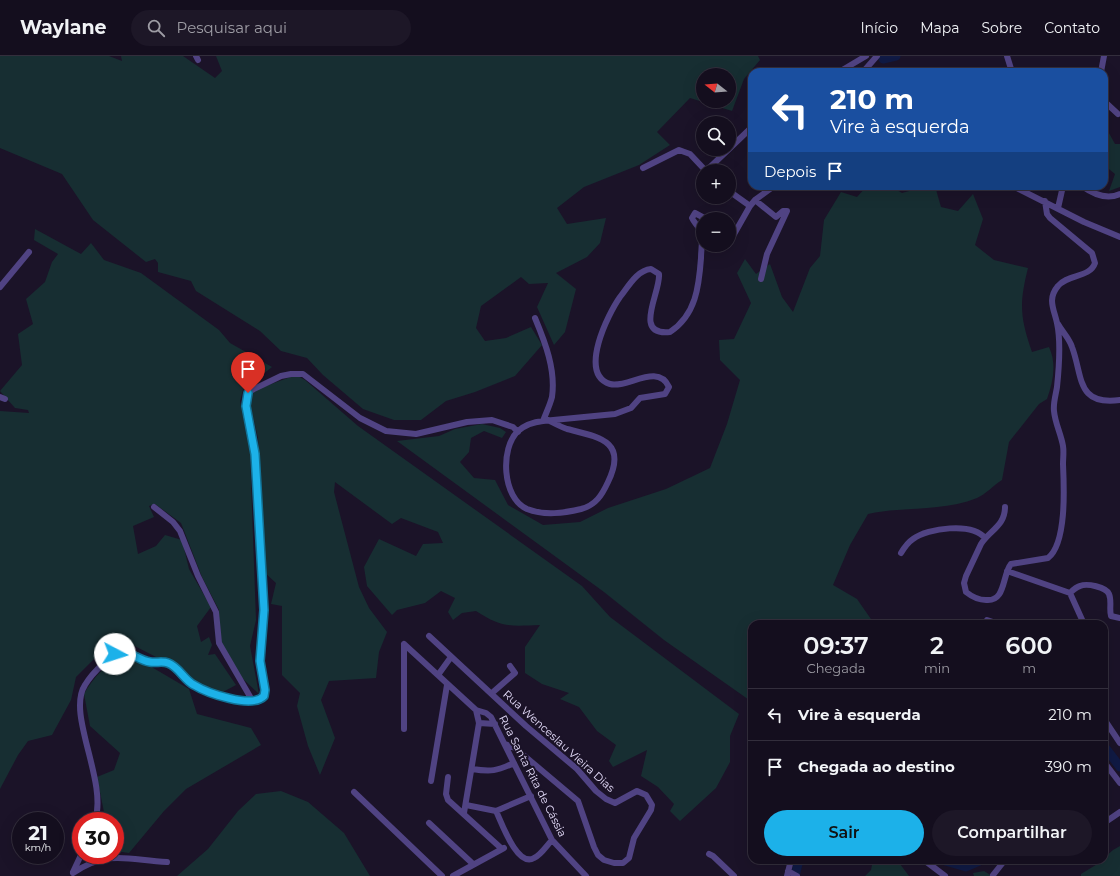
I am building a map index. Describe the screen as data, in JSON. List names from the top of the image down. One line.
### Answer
{"streets":{"street":["Rua Wenceslau Vieira Dias","Rua Santa Rita de Cássia"]},"crossings":[["Rua Wenceslau Vieira Dias","Rua Santa Rita de Cássia"]],"north":"left","page":{"header":"Waylane","search":"Pesquisar aqui","nav":["Início","Mapa","Sobre","Contato"],"map_buttons":["+","−"],"turn":["210 m","Vire à esquerda"],"then":"Depois","eta":["09:37","Chegada","2","min","600","m"],"list":[{"name":"Vire à esquerda","value":"210 m"},{"name":"Chegada ao destino","value":"390 m"}],"buttons":["Sair","Compartilhar"],"speed":"21 km/h","limit":"30"}}
